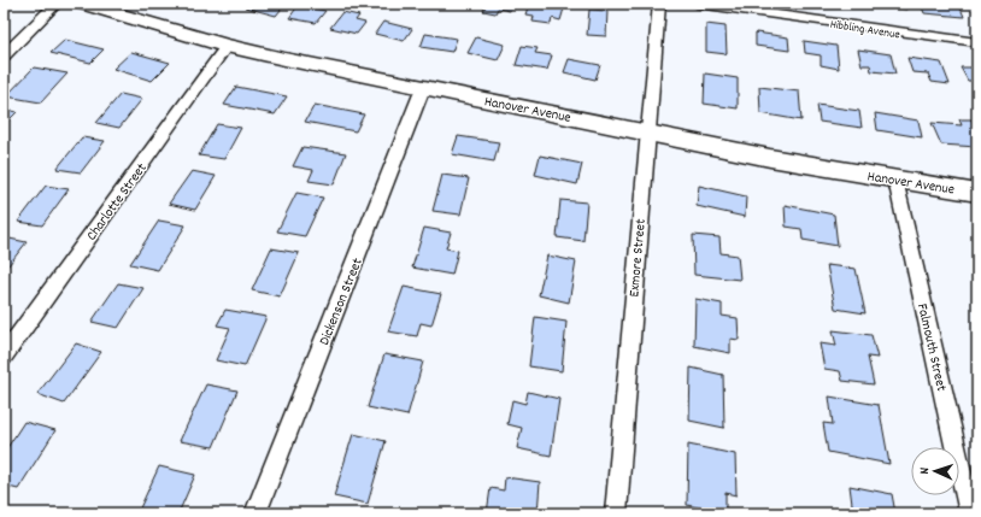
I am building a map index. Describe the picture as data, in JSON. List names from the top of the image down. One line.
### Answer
{"streets":{"street":["Hibbling Avenue","Hanover Avenue","Charlotte Street","Exmore Street","Dickenson Street","Falmouth Street"]},"crossings":[["Hanover Avenue","Charlotte Street"],["Hanover Avenue","Exmore Street"],["Hanover Avenue","Dickenson Street"],["Hanover Avenue","Falmouth Street"]],"north":"left"}
